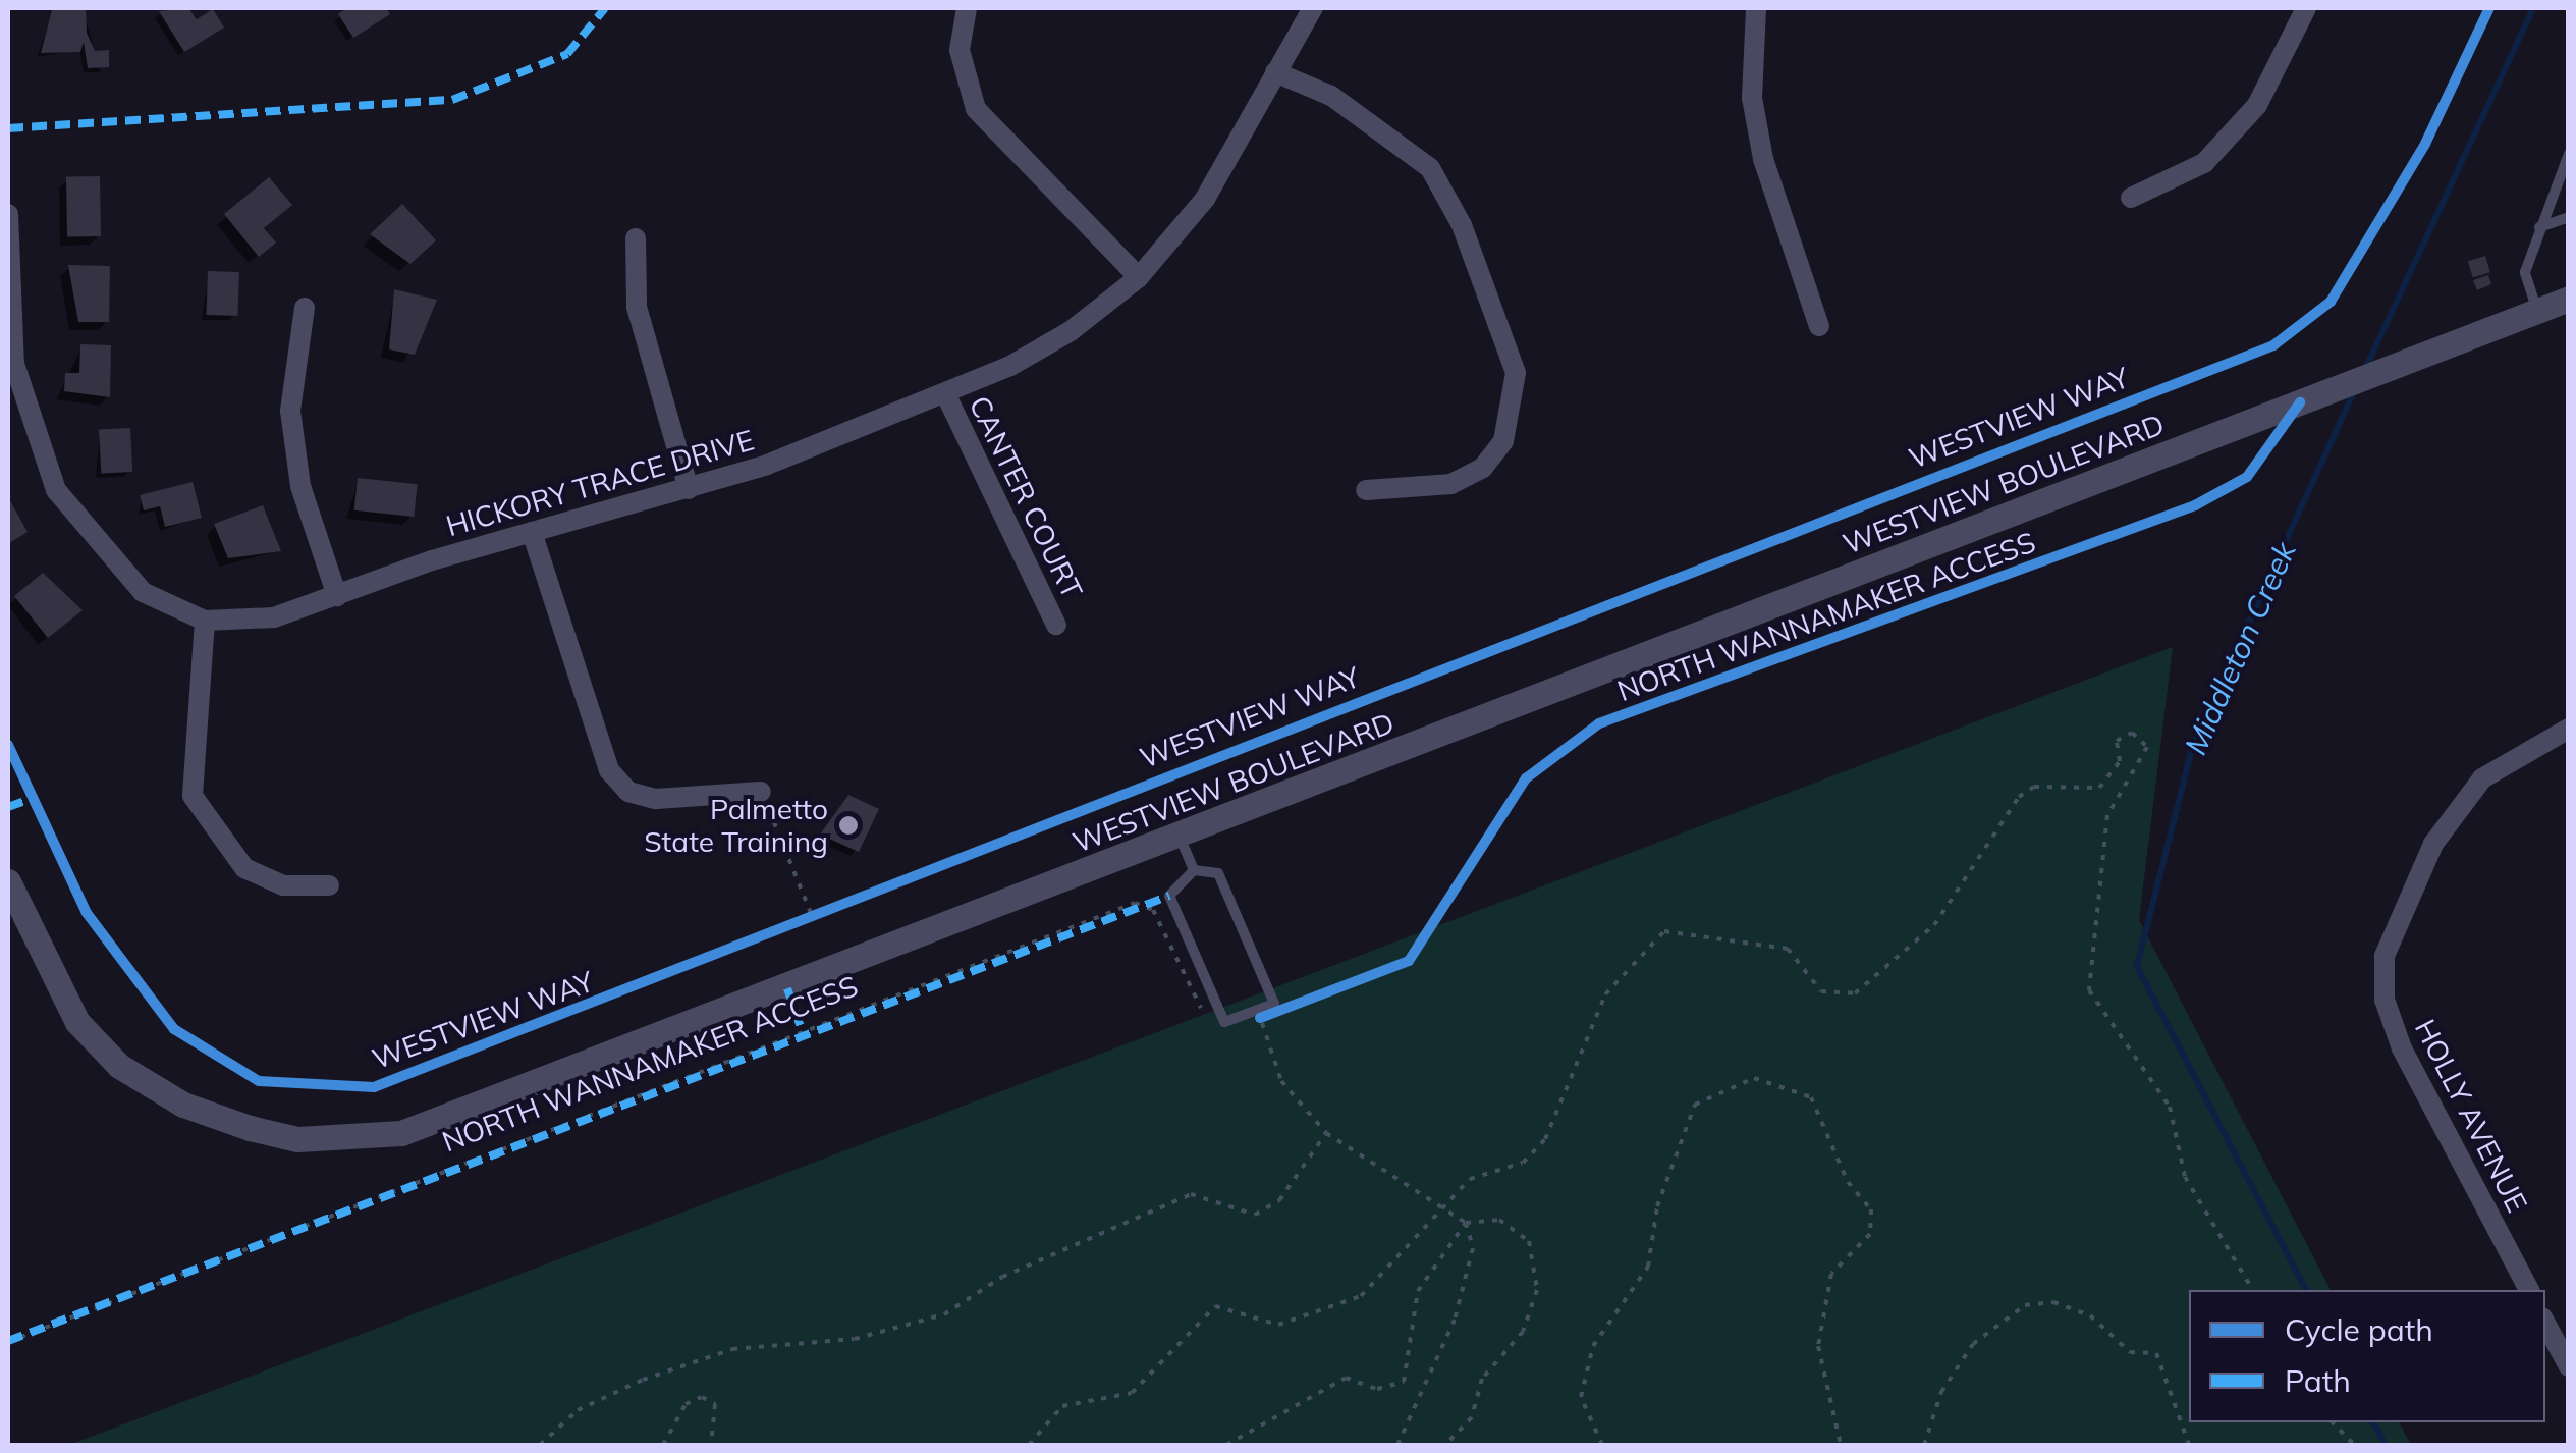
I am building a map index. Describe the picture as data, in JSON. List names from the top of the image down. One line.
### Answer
{"streets":{"street":["HICKORY TRACE DRIVE","WESTVIEW BOULEVARD","CANTER COURT","HOLLY AVENUE"],"cycle path":["WESTVIEW WAY","NORTH WANNAMAKER ACCESS"]},"crossings":[["HICKORY TRACE DRIVE","CANTER COURT"]],"water":["Middleton Creek"],"places":["Palmetto State Training"],"legend":["Cycle path","Path"]}
